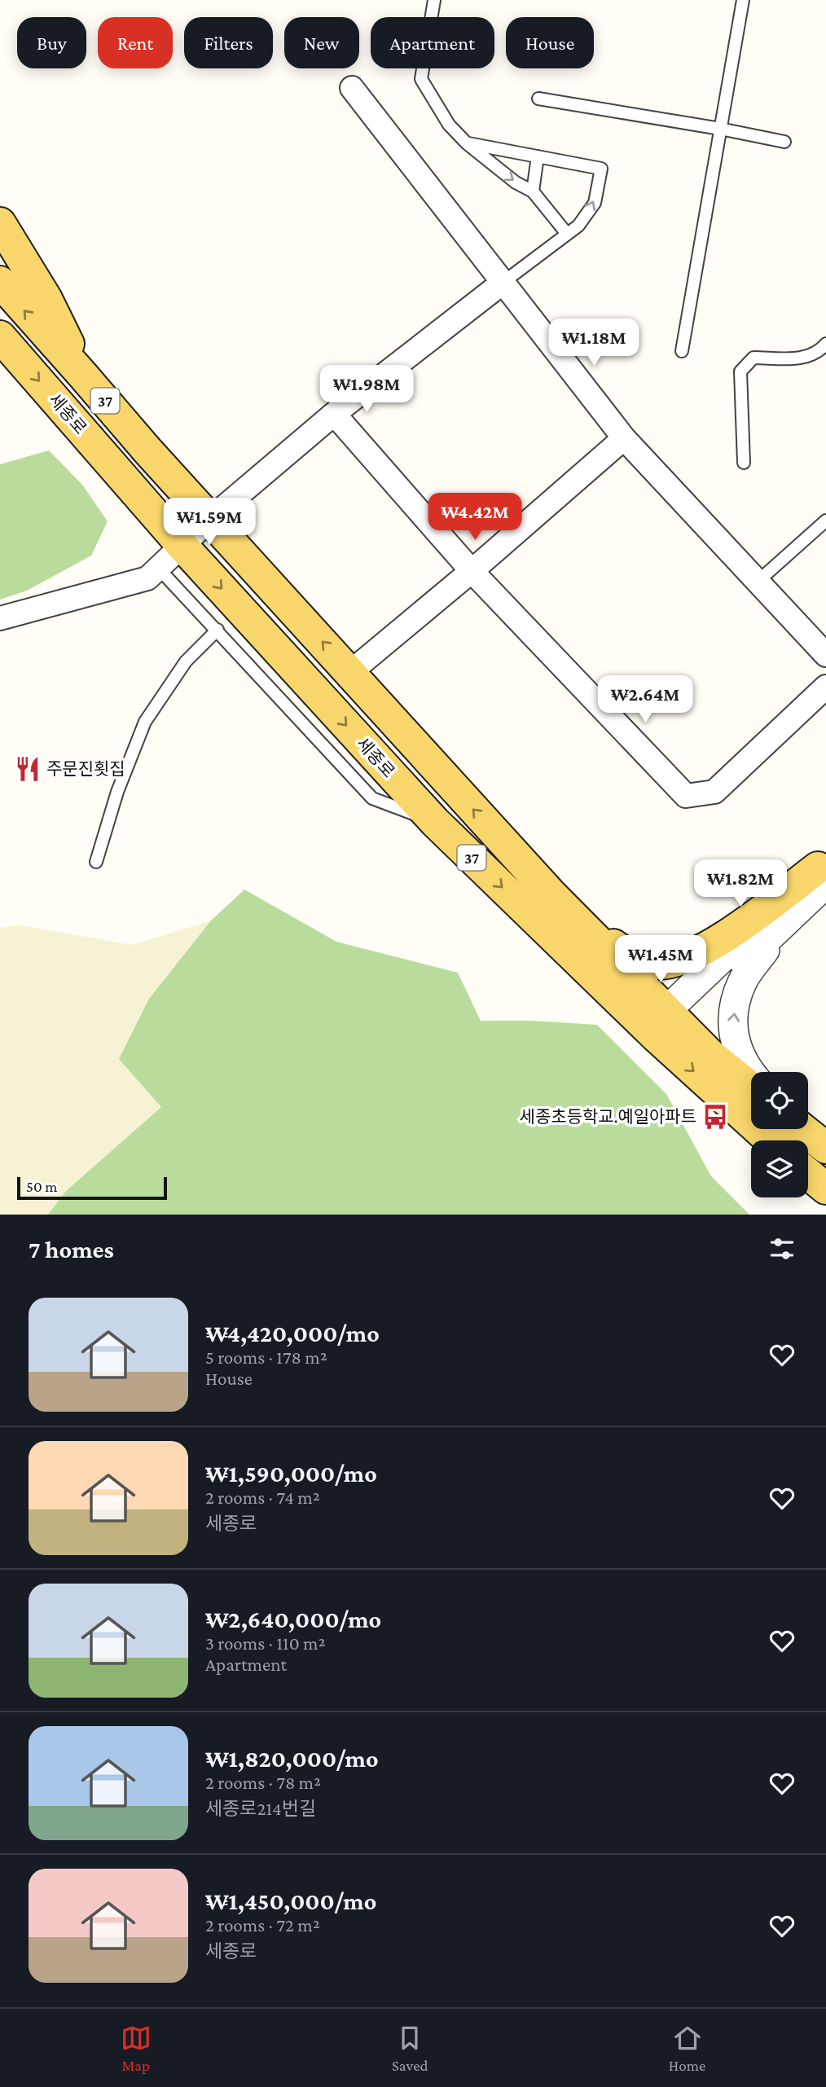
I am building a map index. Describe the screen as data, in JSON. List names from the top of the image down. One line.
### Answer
{"streets":{"main road":["37","세종로"]},"places":{"restaurant":["주문진횟집"],"bus stop":["세종초등학교.예일아파트"]},"scale_bar":"50 m","page":{"chip":["Buy","Rent","Filters","New","Apartment","House"],"price":["₩1.18M","₩1.98M","₩4.42M","₩1.59M","₩2.64M","₩1.82M","₩1.45M"],"scale":"50 m","heading":"7 homes","list":[{"name":"₩4,420,000/mo","note":"5 rooms · 178 m² · House"},{"name":"₩1,590,000/mo","note":"2 rooms · 74 m² · 세종로"},{"name":"₩2,640,000/mo","note":"3 rooms · 110 m² · Apartment"},{"name":"₩1,820,000/mo","note":"2 rooms · 78 m² · 세종로214번길"},{"name":"₩1,450,000/mo","note":"2 rooms · 72 m² · 세종로"}],"tabs":["Map","Saved","Home"]}}
